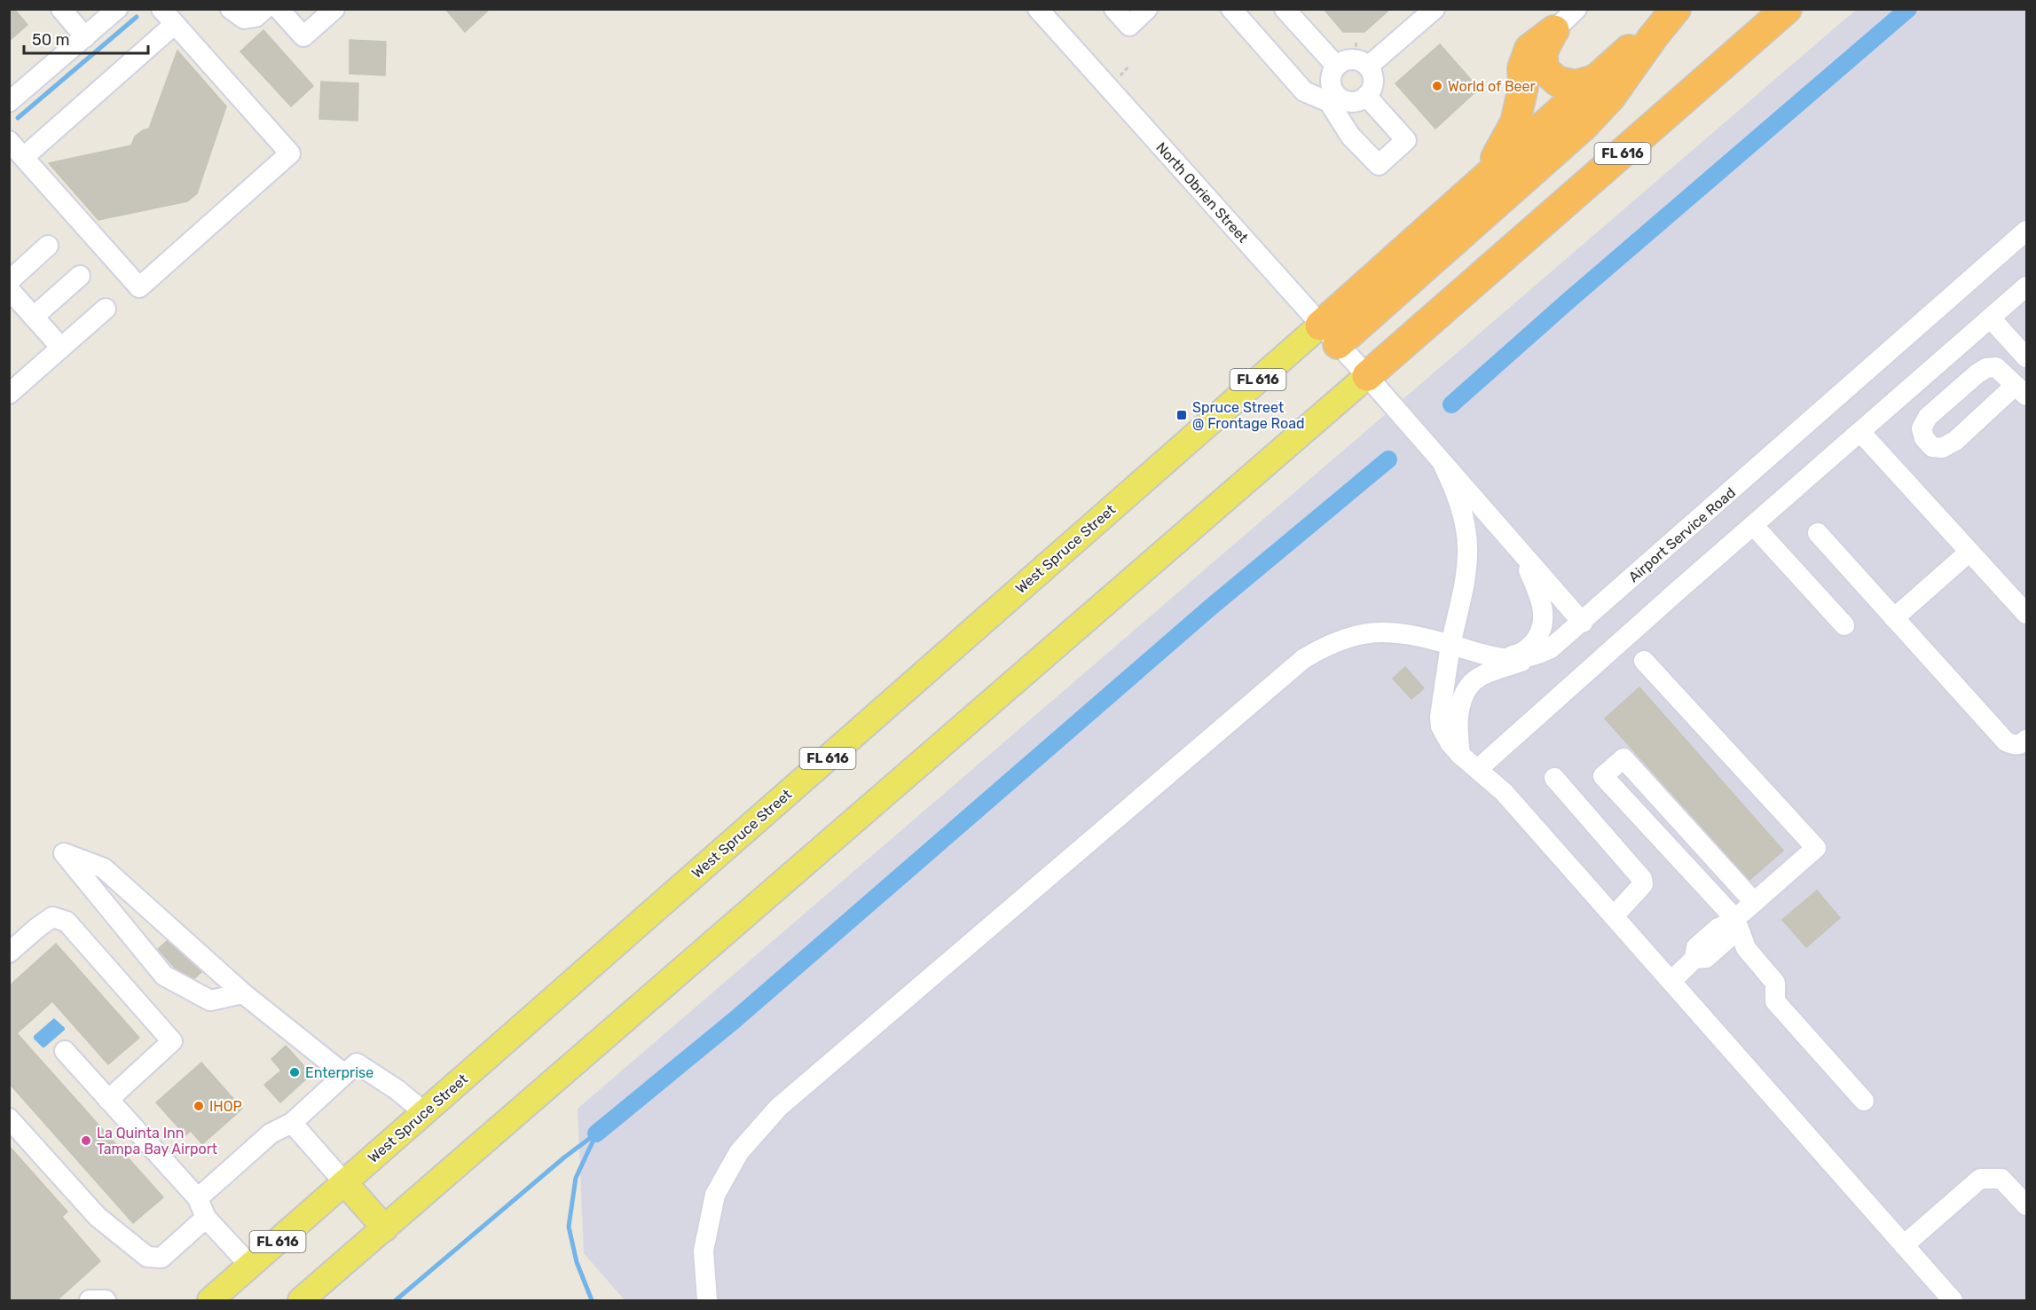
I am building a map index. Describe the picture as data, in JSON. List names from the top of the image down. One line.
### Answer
{"streets":{"highway":["FL 616"],"main road":["West Spruce Street"],"street":["North Obrien Street","Airport Service Road"]},"crossings":[["FL 616","North Obrien Street"],["FL 616","West Spruce Street"],["North Obrien Street","West Spruce Street"]],"places":{"other":["World of Beer","Enterprise","IHOP","La Quinta Inn Tampa Bay Airport"],"transit":["Spruce Street @ Frontage Road"]},"scale_bar":"50 m"}
